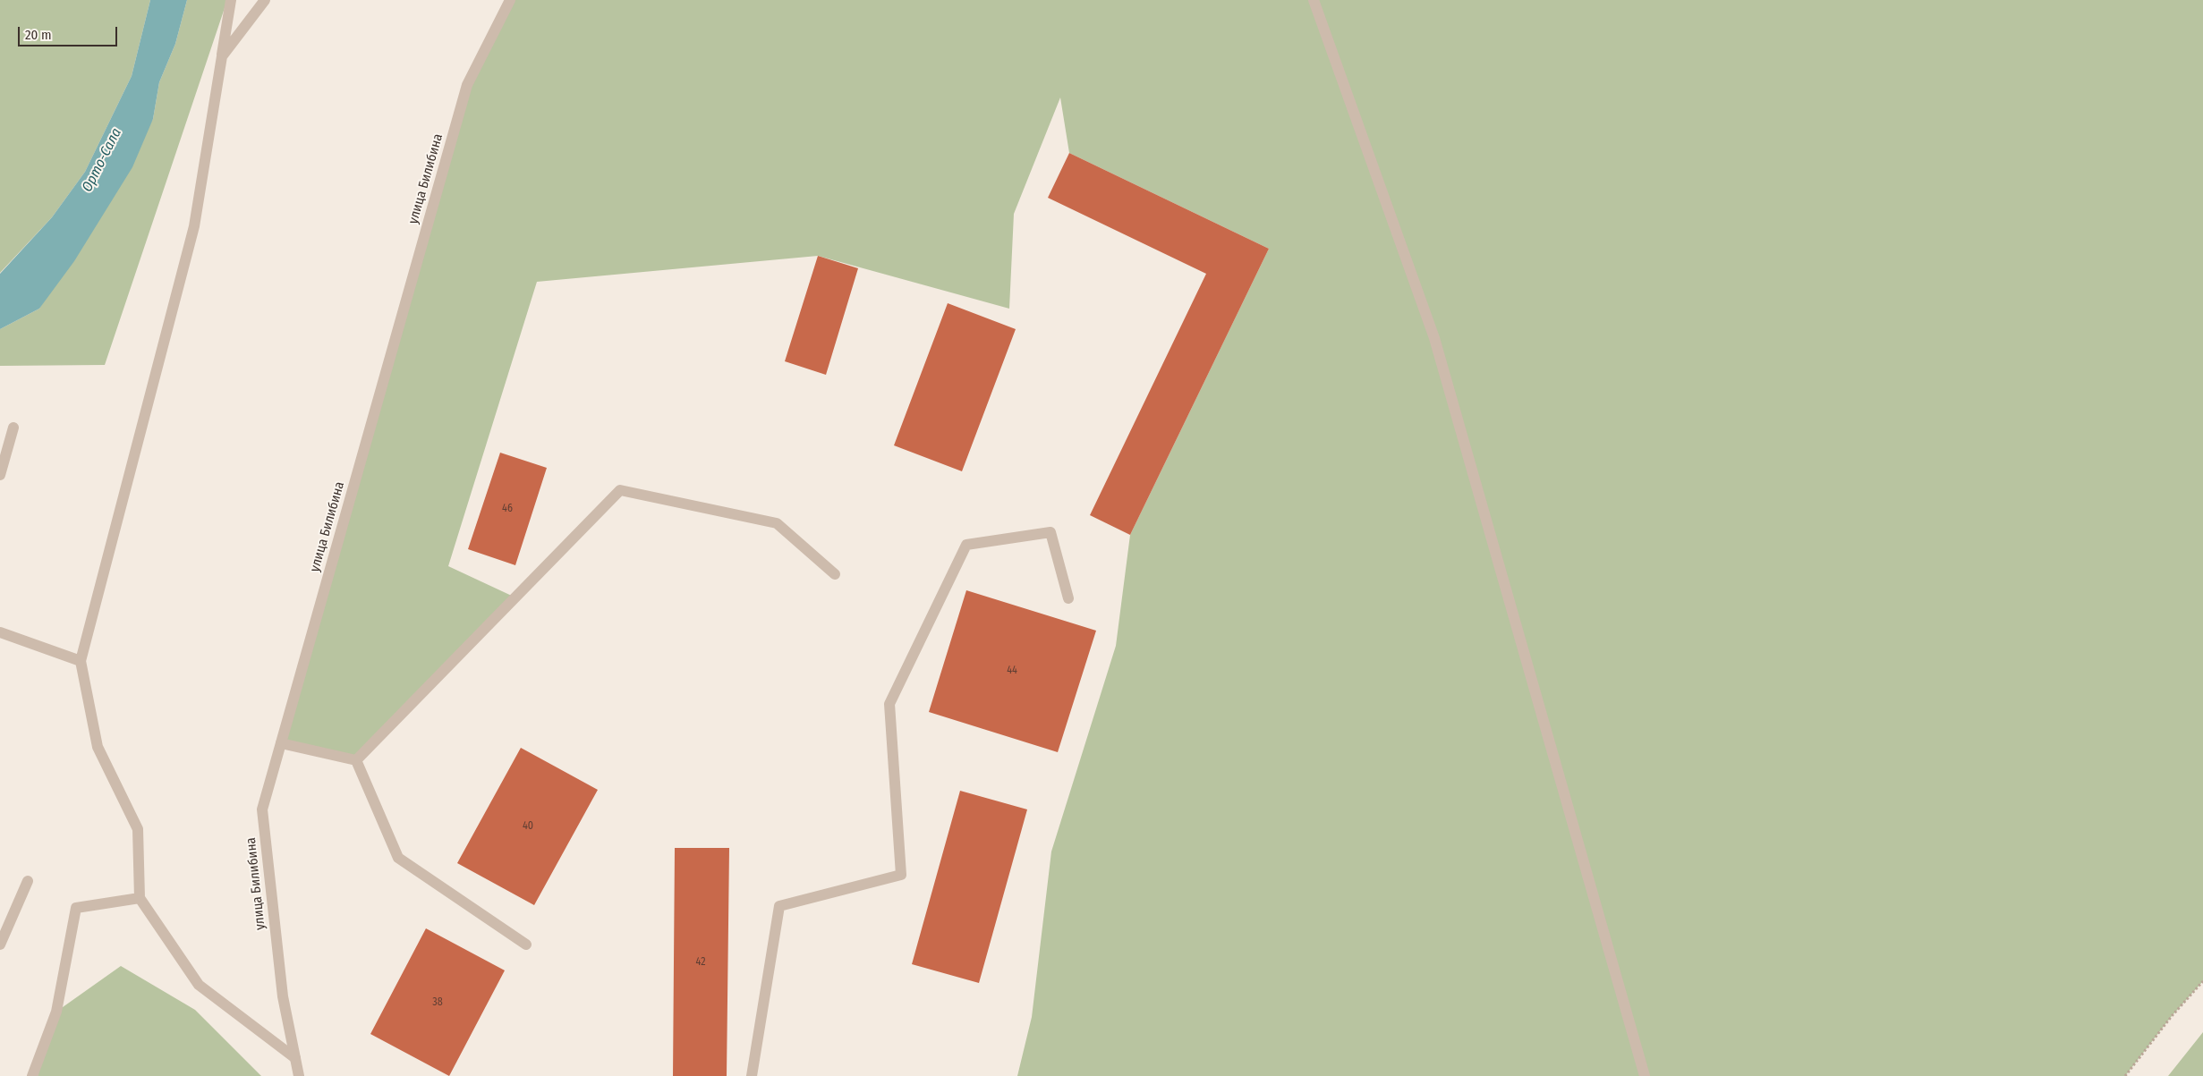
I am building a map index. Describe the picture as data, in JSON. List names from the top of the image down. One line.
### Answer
{"streets":{"street":["улица Билибина"]},"water":["Орто-Сала"],"house_numbers":["46","44","40","42","38"],"scale_bar":"20 m"}
